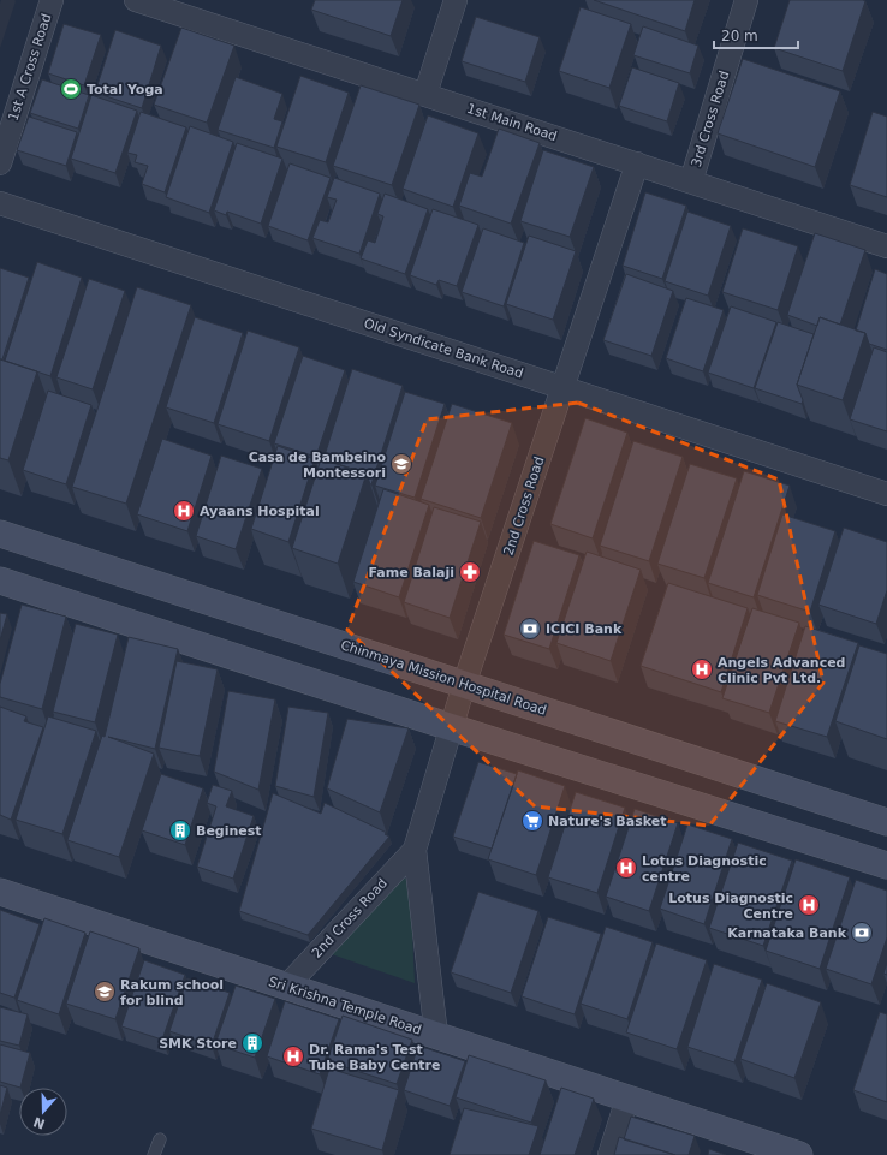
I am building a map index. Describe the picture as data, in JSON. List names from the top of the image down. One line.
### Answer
{"streets":{"main road":["Chinmaya Mission Hospital Road","Sri Krishna Temple Road"],"street":["1st A Cross Road","3rd Cross Road","1st Main Road","Old Syndicate Bank Road","2nd Cross Road"]},"crossings":[["3rd Cross Road","1st Main Road"],["1st Main Road","2nd Cross Road"],["Old Syndicate Bank Road","2nd Cross Road"],["2nd Cross Road","Chinmaya Mission Hospital Road"],["2nd Cross Road","Sri Krishna Temple Road"]],"places":{"sports":["Total Yoga"],"school or university":["Casa de Bambeino Montessori","Rakum school for blind"],"hospital":["Ayaans Hospital","Angels Advanced Clinic Pvt Ltd.","Lotus Diagnostic centre","Lotus Diagnostic Centre","Dr. Rama's Test Tube Baby Centre"],"pharmacy":["Fame Balaji"],"bank":["ICICI Bank","Karnataka Bank"],"supermarket":["Nature's Basket"],"building":["Beginest","SMK Store"]},"scale_bar":"20 m","north":"bottom"}
